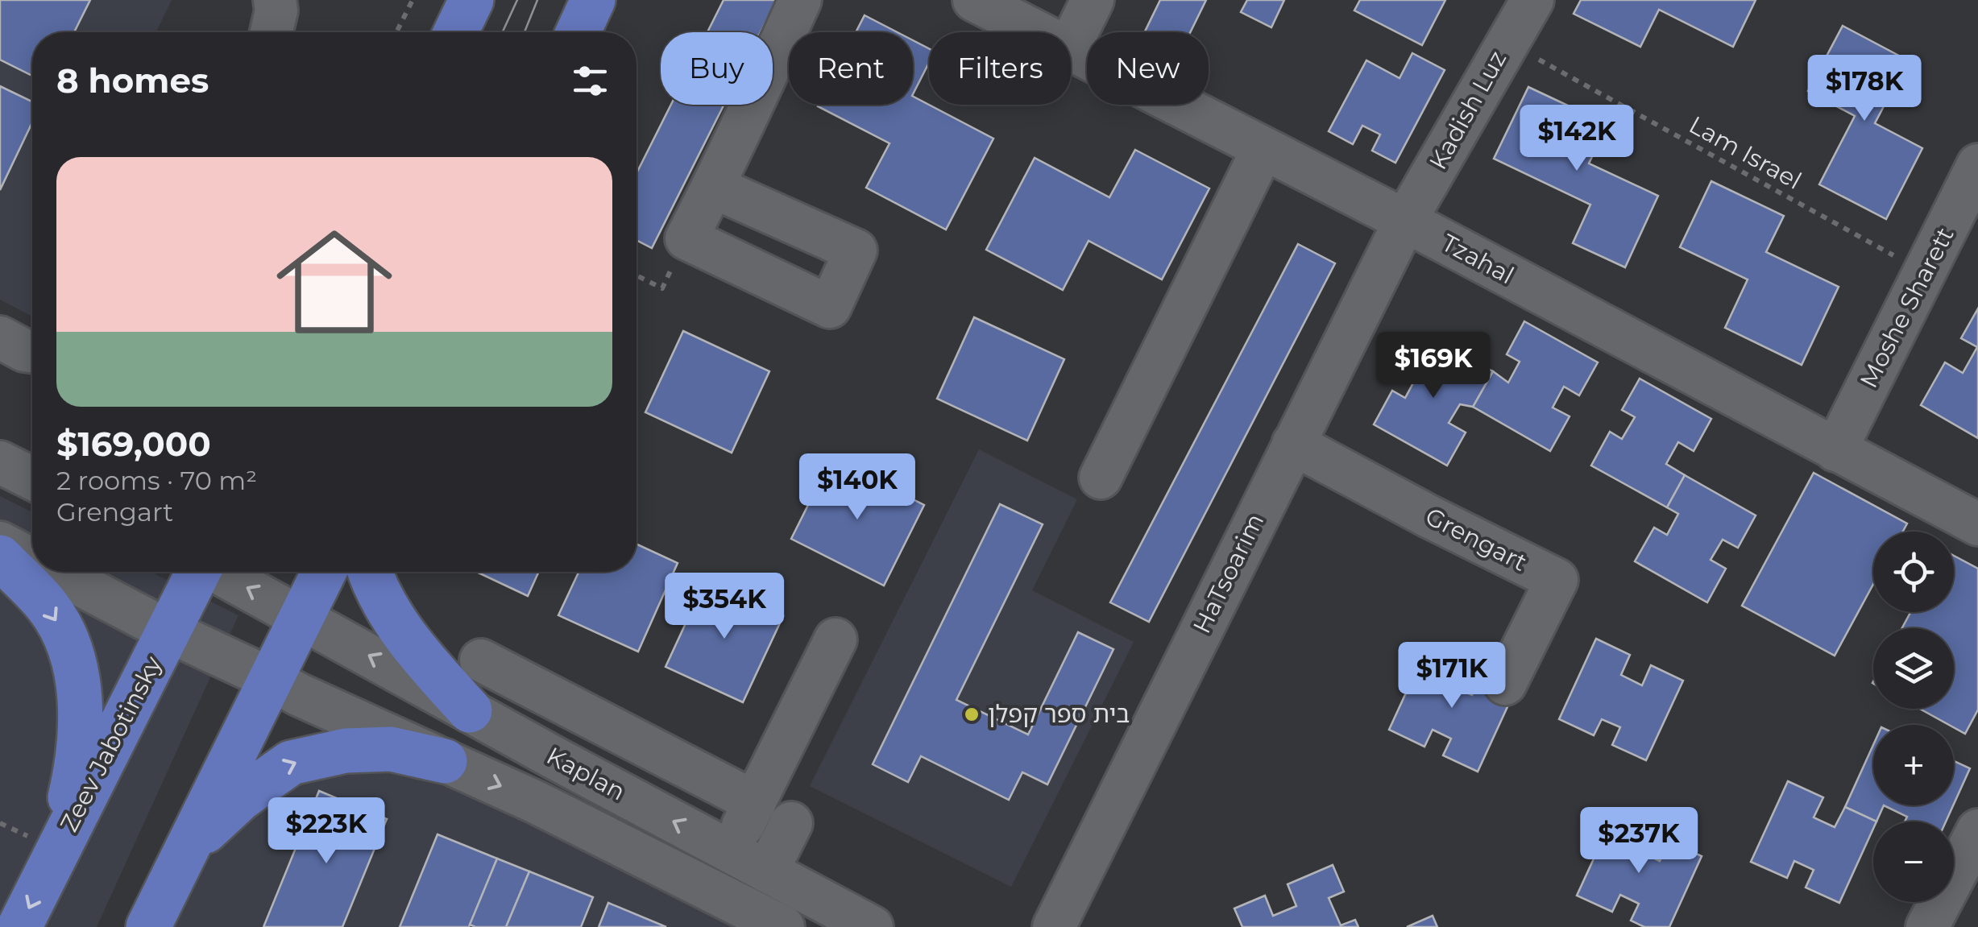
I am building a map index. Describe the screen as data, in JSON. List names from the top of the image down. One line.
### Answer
{"streets":{"main road":["Zeev Jabotinsky"],"street":["Kadish Luz","Tzahal","Moshe Sharett","Grengart","HaTsoarim","Kaplan"],"path":["Lam Israel"]},"crossings":[["Kadish Luz","Lam Israel"],["Kadish Luz","Tzahal"],["Kadish Luz","HaTsoarim"],["Lam Israel","Moshe Sharett"],["Tzahal","Moshe Sharett"],["Tzahal","HaTsoarim"],["Grengart","HaTsoarim"],["Zeev Jabotinsky","Kaplan"]],"places":["בית ספר קפלן"],"page":{"chip":["Buy","Rent","Filters","New"],"heading":"8 homes","price":["$178K","$142K","$169K","$140K","$354K","$171K","$223K","$237K"],"list":[{"name":"$169,000","note":"2 rooms · 70 m² · Grengart"}],"map_buttons":["+","−"]}}
